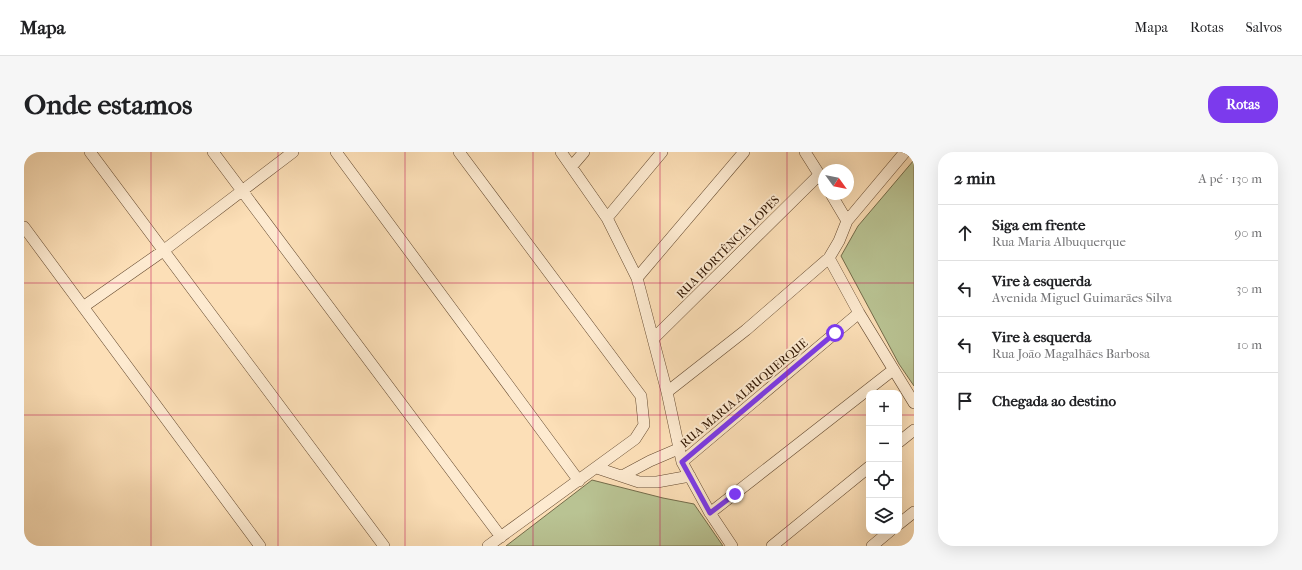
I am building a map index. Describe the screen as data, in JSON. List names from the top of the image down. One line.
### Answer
{"streets":{"street":["RUA HORTÊNCIA LOPES","RUA MARIA ALBUQUERQUE"]},"north":"bottom right","page":{"header":"Mapa","nav":["Mapa","Rotas","Salvos"],"buttons":"Rotas","title":"Onde estamos","heading":["2 min","A pé · 130 m"],"list":[["Siga em frente","Rua Maria Albuquerque","90 m"],["Vire à esquerda","Avenida Miguel Guimarães Silva","30 m"],["Vire à esquerda","Rua João Magalhães Barbosa","10 m"],"Chegada ao destino"],"map_buttons":["+","−"]}}
